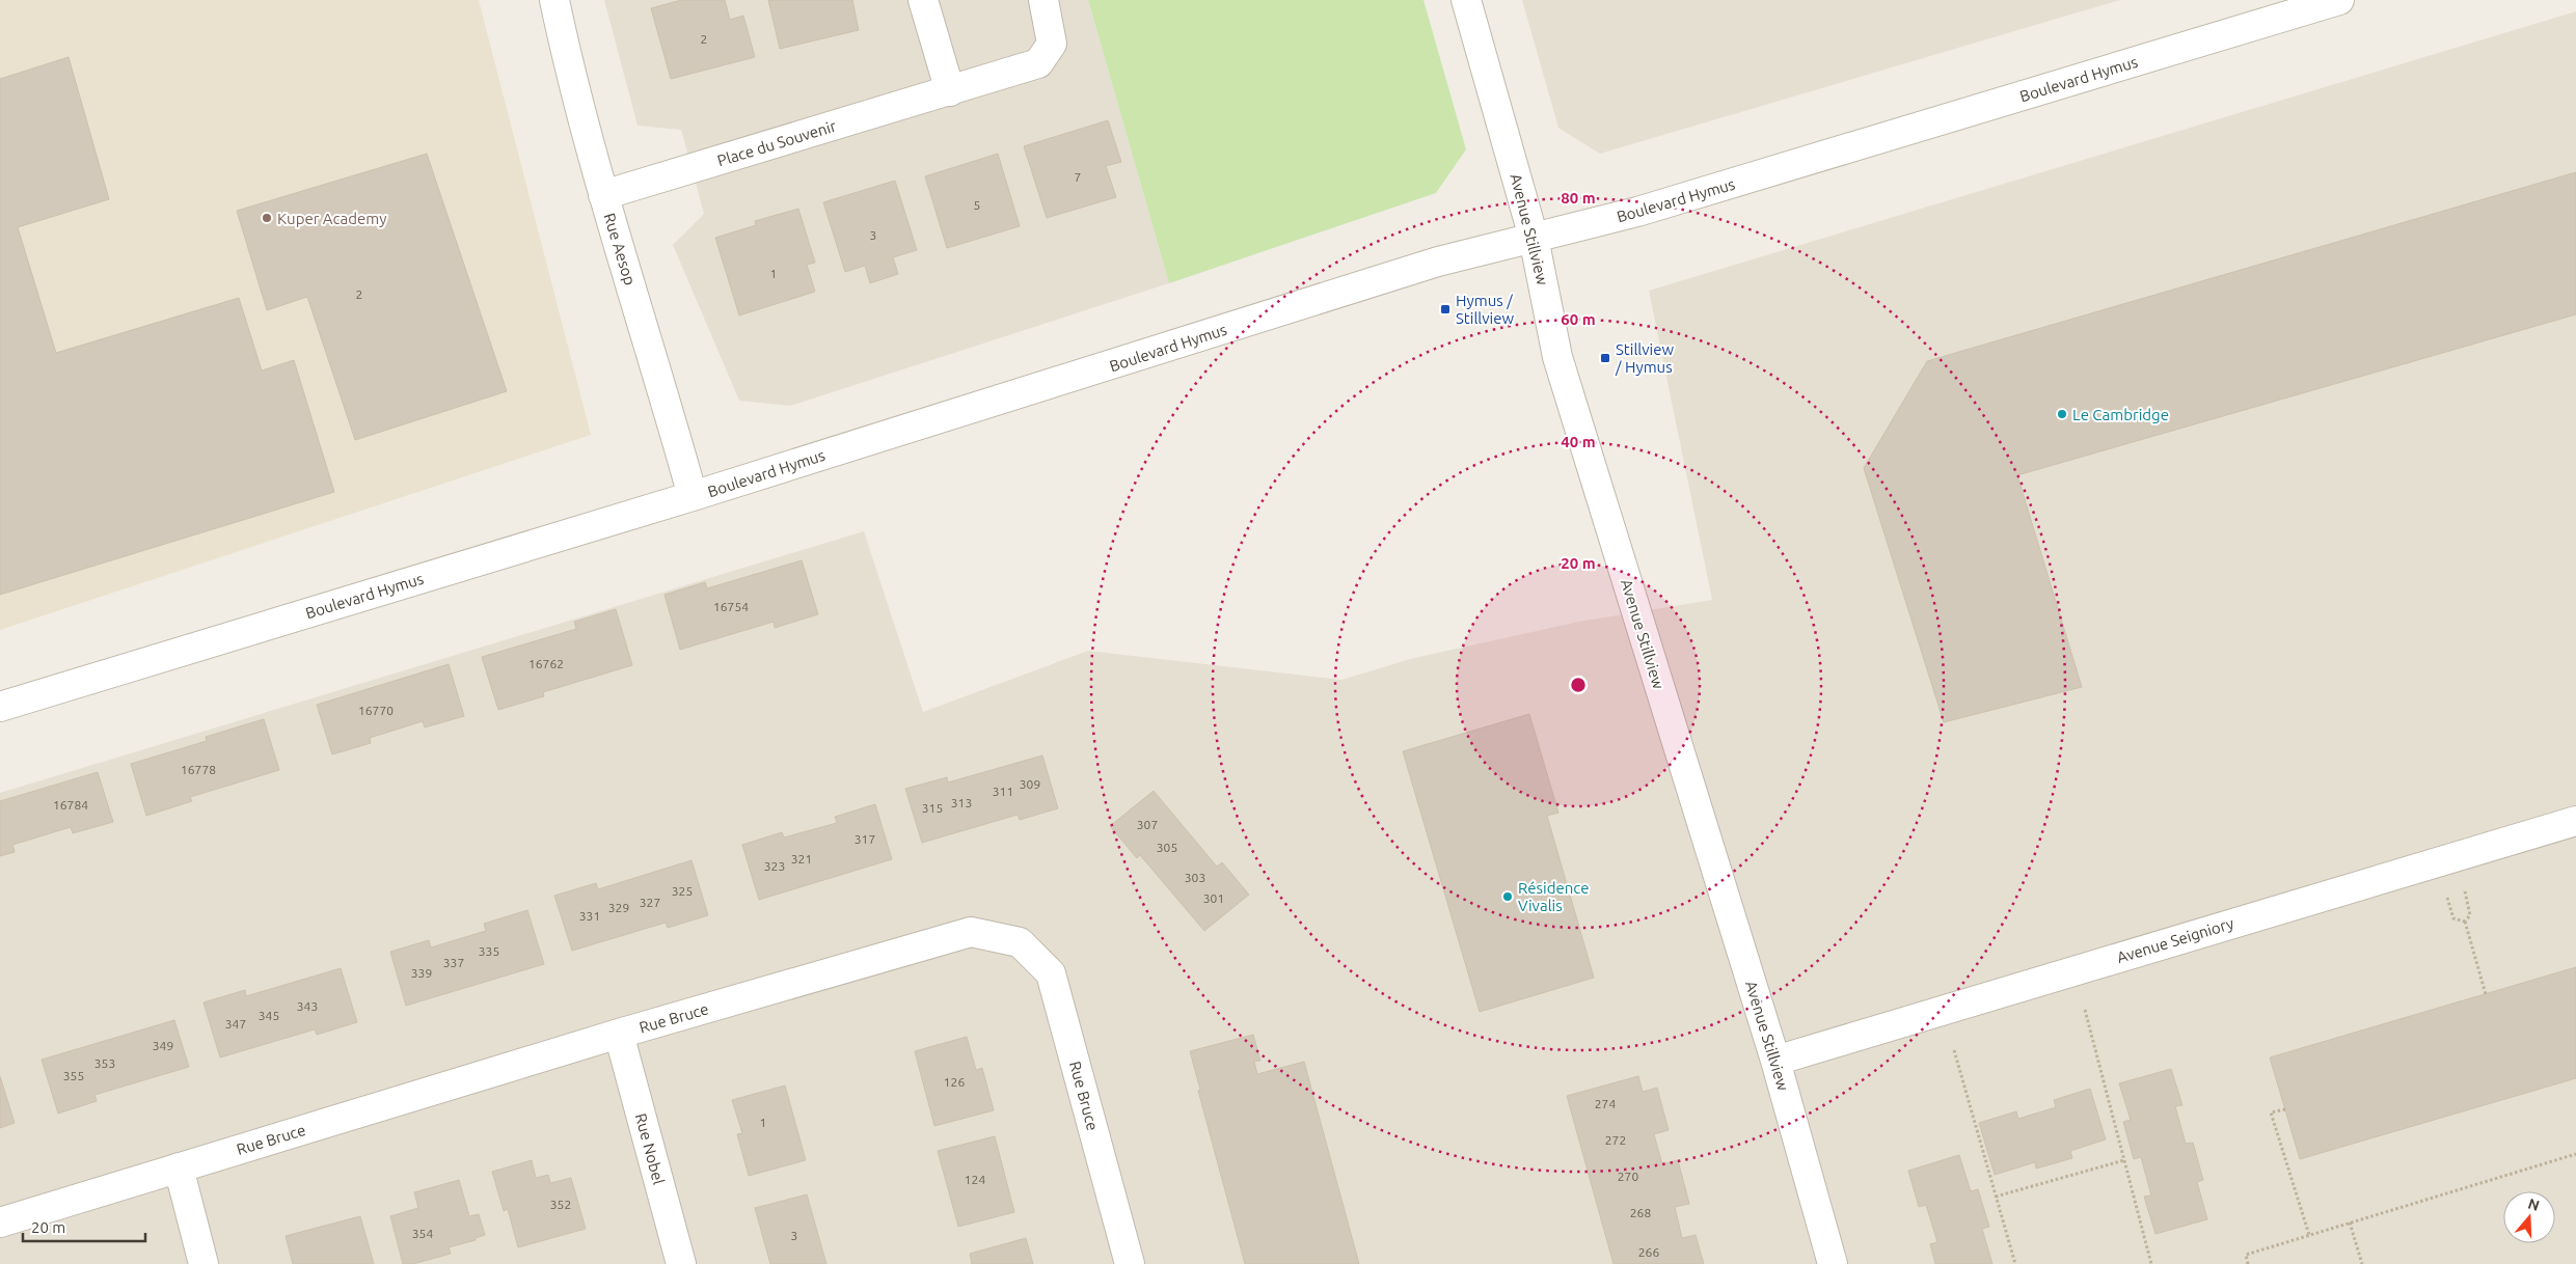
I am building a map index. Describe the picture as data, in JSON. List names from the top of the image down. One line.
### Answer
{"streets":{"street":["Boulevard Hymus","Place du Souvenir","Avenue Stillview","Rue Aesop","Avenue Seigniory","Rue Bruce","Rue Nobel"]},"crossings":[["Boulevard Hymus","Avenue Stillview"],["Boulevard Hymus","Rue Aesop"],["Place du Souvenir","Rue Aesop"],["Avenue Stillview","Avenue Seigniory"],["Rue Bruce","Rue Nobel"]],"places":{"other":["Kuper Academy","Le Cambridge","Résidence Vivalis"],"transit":["Hymus / Stillview","Stillview / Hymus"]},"house_numbers":["2","7","5","3","1","2","16754","16762","16770","16778","309","311","313","16784","315","307","317","305","321","323","303","325","301","327","329","331","335","337","339","343","345","347","349","353","355","126","274","1","272","270","124","352","268","354","3","266"],"scale_bar":"20 m","north":"top","rings":["80 m","60 m","40 m","20 m"]}
